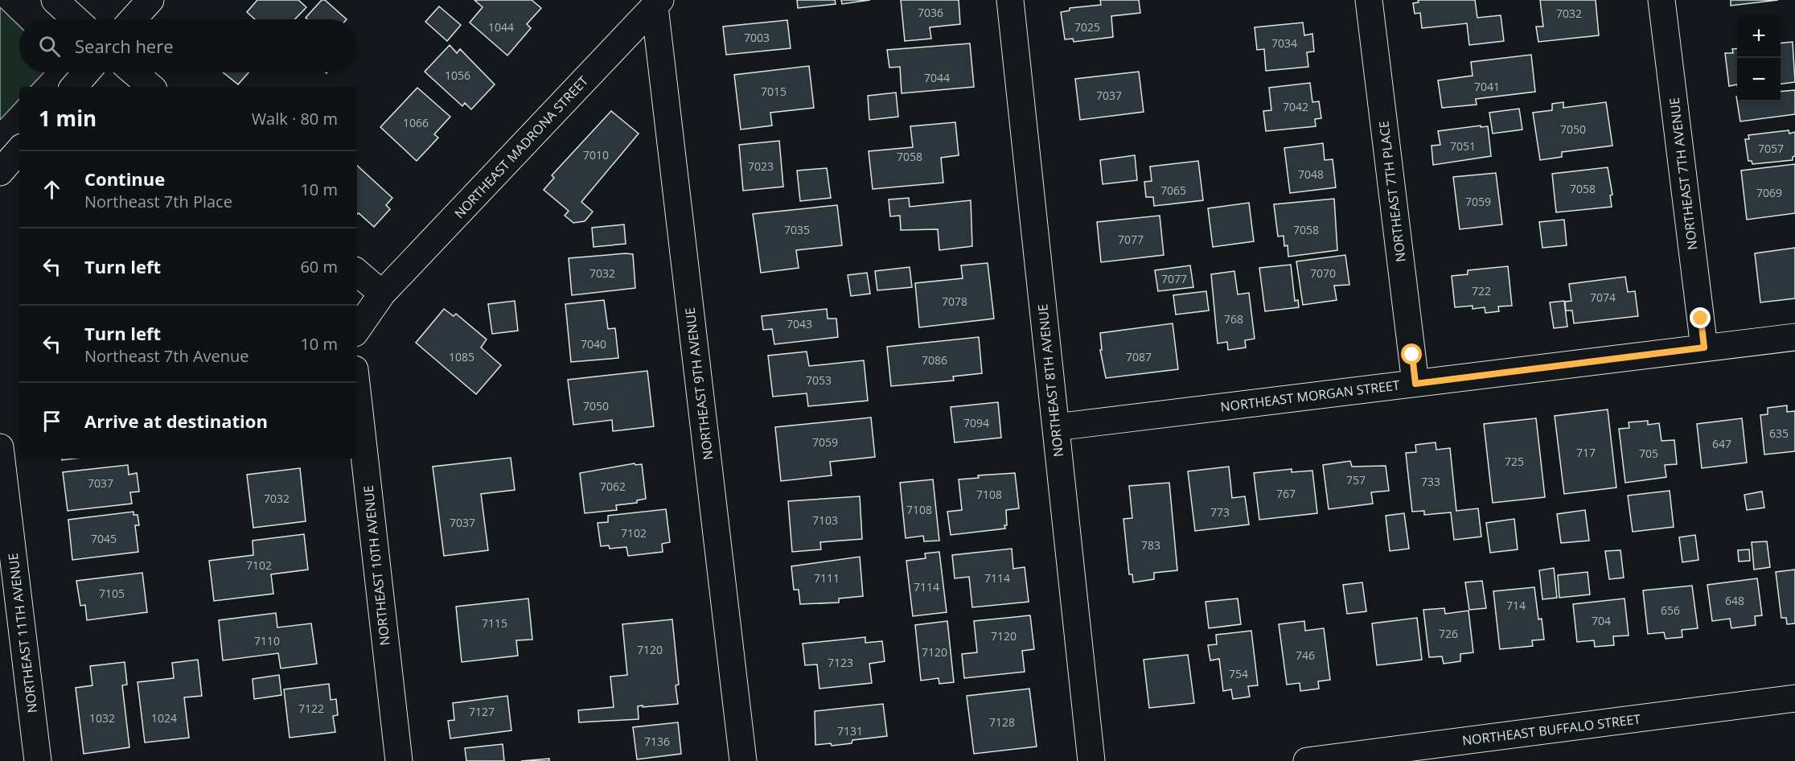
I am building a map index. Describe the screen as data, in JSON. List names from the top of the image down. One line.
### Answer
{"streets":{"street":["NORTHEAST MADRONA STREET","NORTHEAST 7TH AVENUE","NORTHEAST 7TH PLACE","NORTHEAST 8TH AVENUE","NORTHEAST 9TH AVENUE","NORTHEAST MORGAN STREET","NORTHEAST 10TH AVENUE","NORTHEAST 11TH AVENUE","NORTHEAST BUFFALO STREET"]},"crossings":[["NORTHEAST MADRONA STREET","NORTHEAST 9TH AVENUE"],["NORTHEAST 7TH AVENUE","NORTHEAST MORGAN STREET"],["NORTHEAST 7TH PLACE","NORTHEAST MORGAN STREET"],["NORTHEAST 8TH AVENUE","NORTHEAST MORGAN STREET"]],"house_numbers":["7036","7032","1044","7025","7003","7034","1056","7044","7041","7015","7037","7042","1066","7050","7051","7057","7010","7058","7023","7048","7058","7065","7069","7059","7035","7058","7077","7032","7070","7077","722","7074","7078","768","7043","7040","1085","7087","7086","7053","7050","7094","635","7059","647","717","705","725","757","733","7037","7062","767","7108","7032","7108","773","7103","7037","7102","7045","783","7102","7111","7114","7114","7105","648","714","656","704","7115","726","7120","7110","7120","7120","746","7123","754","7122","7127","1032","1024","7128","7131","7136"],"page":{"map_buttons":["+","−"],"search":"Search here","heading":["1 min","Walk · 80 m"],"list":[["Continue","Northeast 7th Place","10 m"],["Turn left","60 m"],["Turn left","Northeast 7th Avenue","10 m"],"Arrive at destination"]}}
